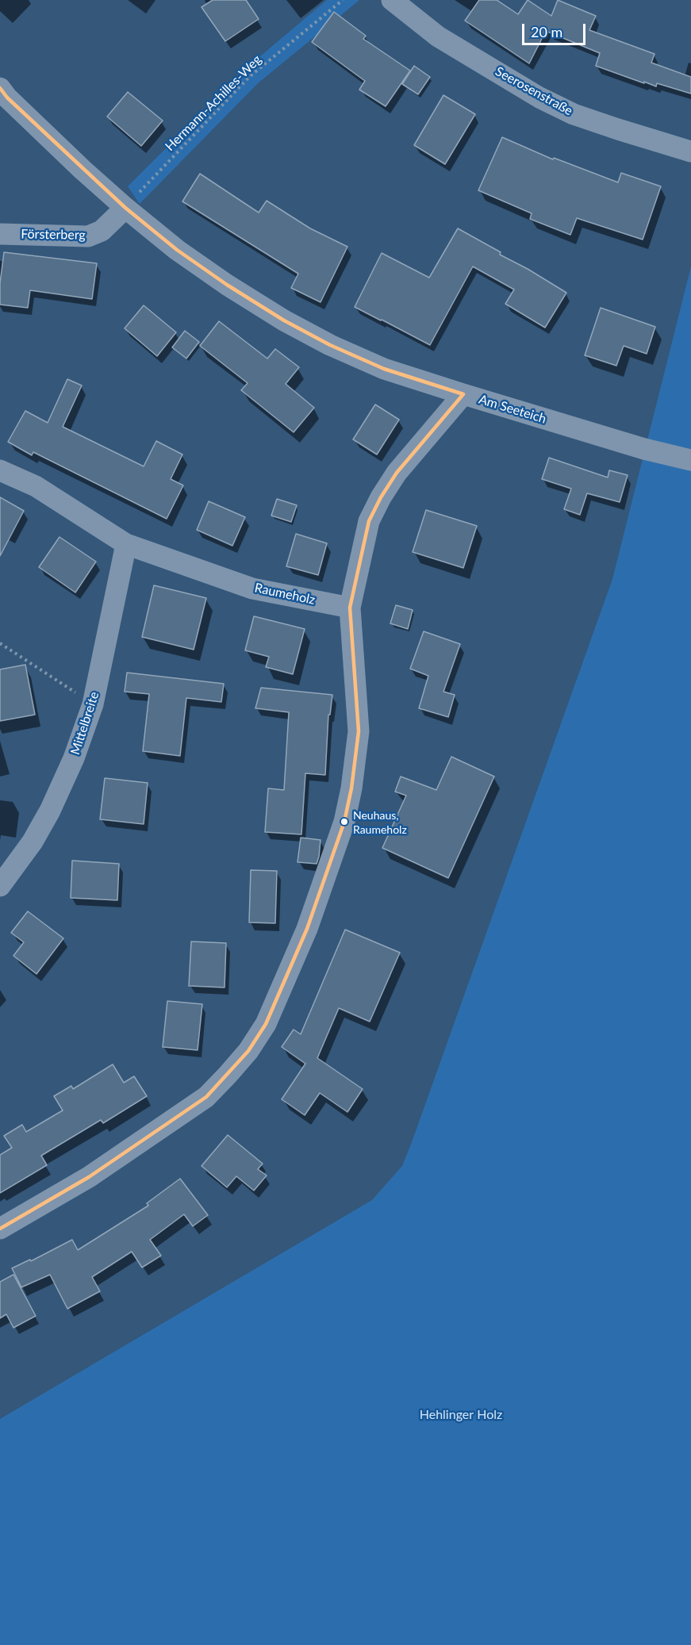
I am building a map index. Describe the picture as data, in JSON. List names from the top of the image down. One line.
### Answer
{"streets":{"street":["Seerosenstraße","Försterberg","Am Seeteich","Raumeholz","Mittelbreite"],"path":["Hermann-Achilles-Weg"]},"crossings":[["Hermann-Achilles-Weg","Försterberg"],["Hermann-Achilles-Weg","Am Seeteich"],["Försterberg","Am Seeteich"],["Raumeholz","Mittelbreite"]],"parks":["Hehlinger Holz"],"places":["Neuhaus, Raumeholz"],"scale_bar":"20 m"}
